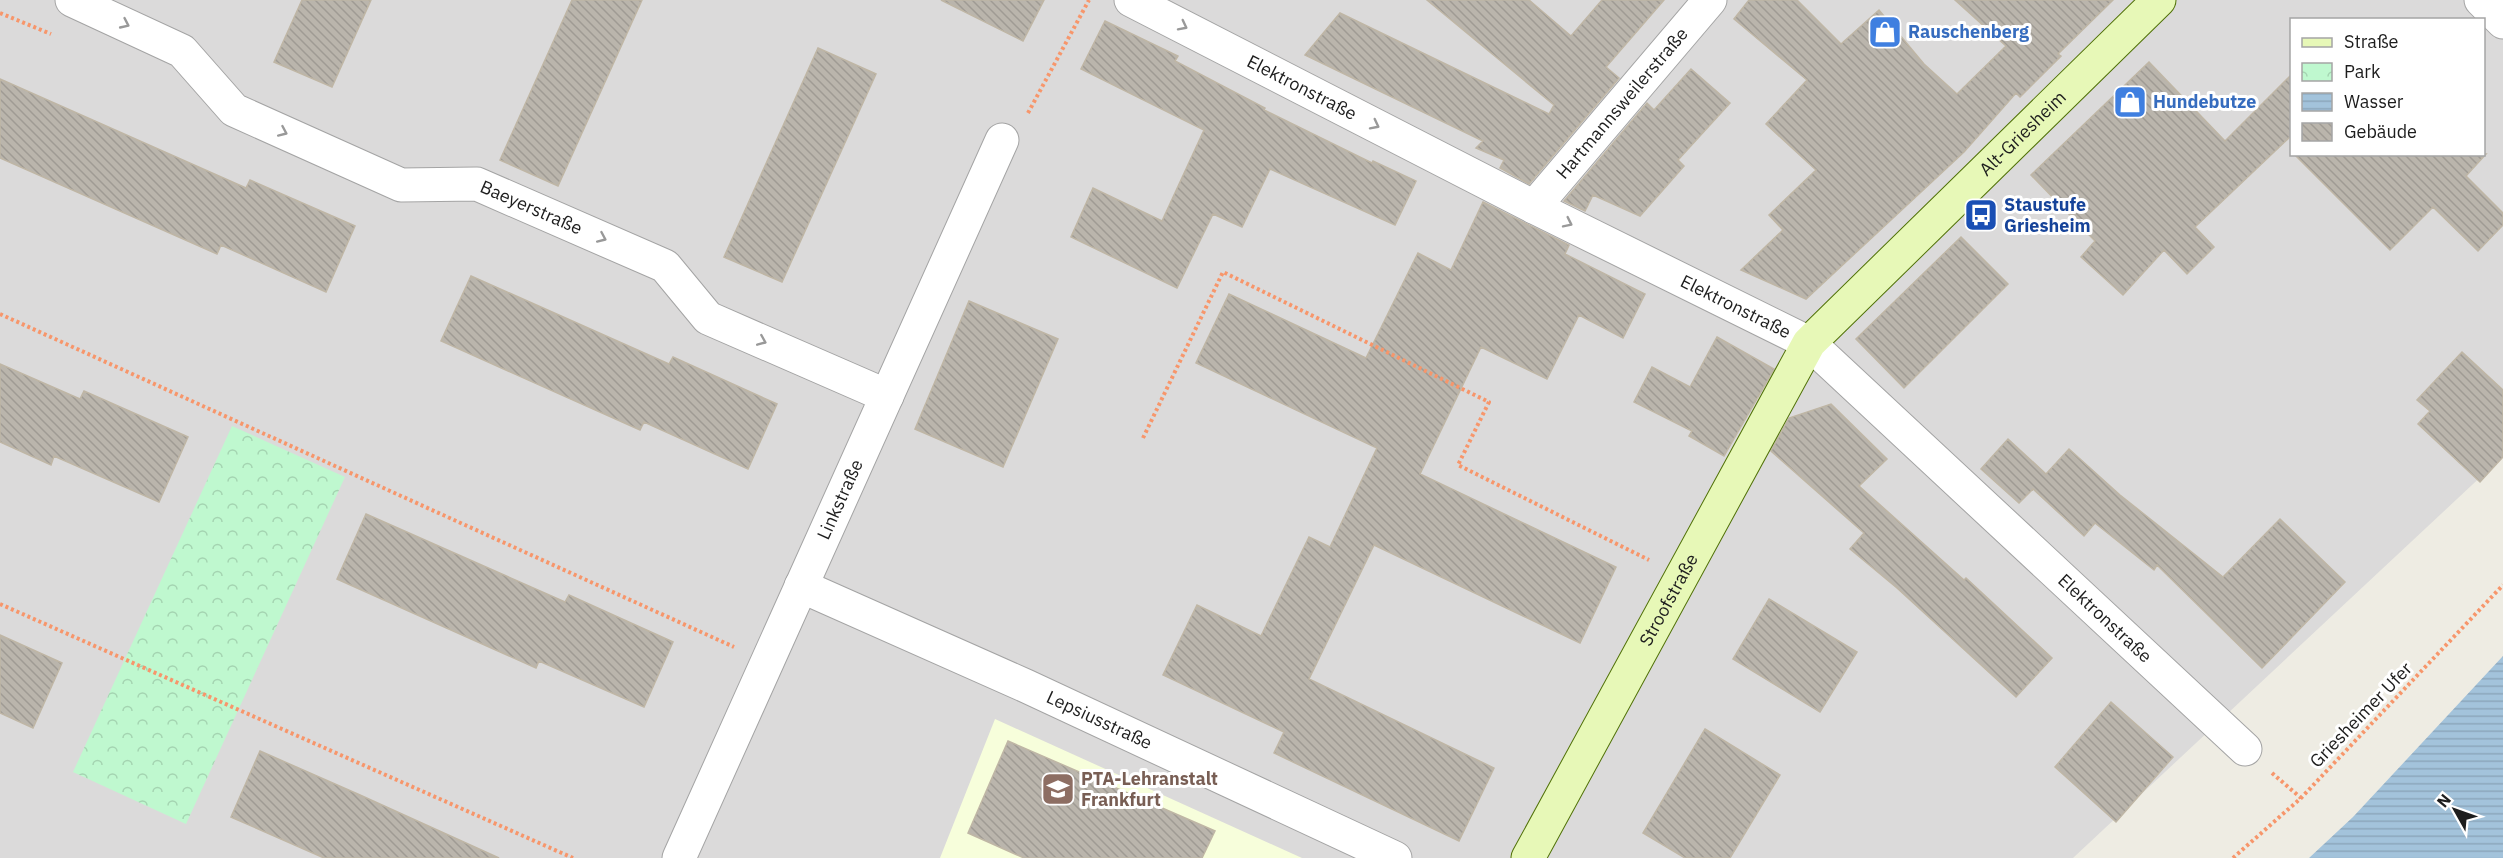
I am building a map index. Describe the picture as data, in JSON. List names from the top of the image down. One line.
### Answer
{"streets":{"street":["Elektronstraße","Hartmannsweilerstraße","Alt-Griesheim","Baeyerstraße","Linkstraße","Stroofstraße","Lepsiusstraße"],"path":["Griesheimer Ufer"]},"crossings":[["Elektronstraße","Hartmannsweilerstraße"],["Elektronstraße","Alt-Griesheim"],["Elektronstraße","Stroofstraße"],["Alt-Griesheim","Stroofstraße"],["Baeyerstraße","Linkstraße"],["Linkstraße","Lepsiusstraße"]],"one_way":["Elektronstraße","Baeyerstraße"],"places":{"shop":["Rauschenberg","Hundebutze"],"bus stop":["Staustufe Griesheim"],"school or university":["PTA-Lehranstalt Frankfurt"]},"legend":["Straße","Park","Wasser","Gebäude"],"north":"top left"}
